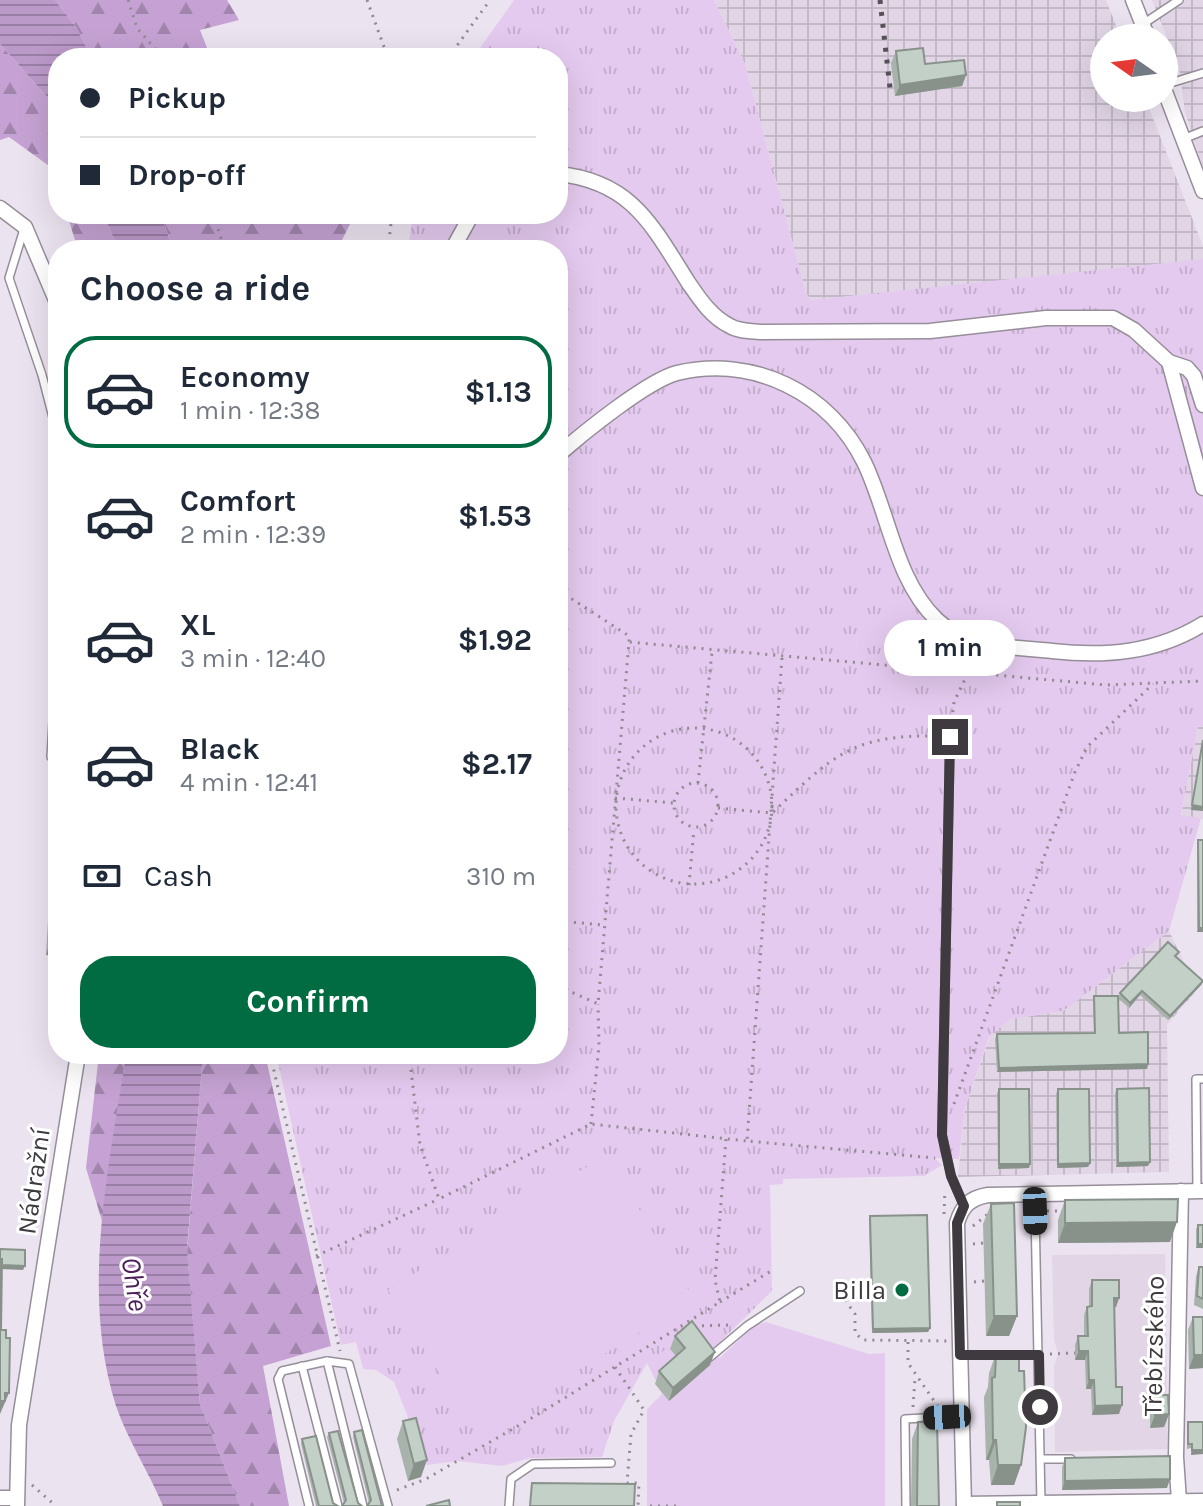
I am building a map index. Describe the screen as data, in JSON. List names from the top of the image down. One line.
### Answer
{"streets":{"street":["Nádražní","Třebízského"]},"water":["Ohře"],"places":["Billa"],"north":"left","page":{"banner":["Pickup","Drop-off"],"heading":"Choose a ride","list":[{"name":"Economy","note":"1 min · 12:38","value":"$1.13"},{"name":"Comfort","note":"2 min · 12:39","value":"$1.53"},{"name":"XL","note":"3 min · 12:40","value":"$1.92"},{"name":"Black","note":"4 min · 12:41","value":"$2.17"}],"bubble":"1 min","pay":["Cash","310 m"],"buttons":"Confirm"}}
